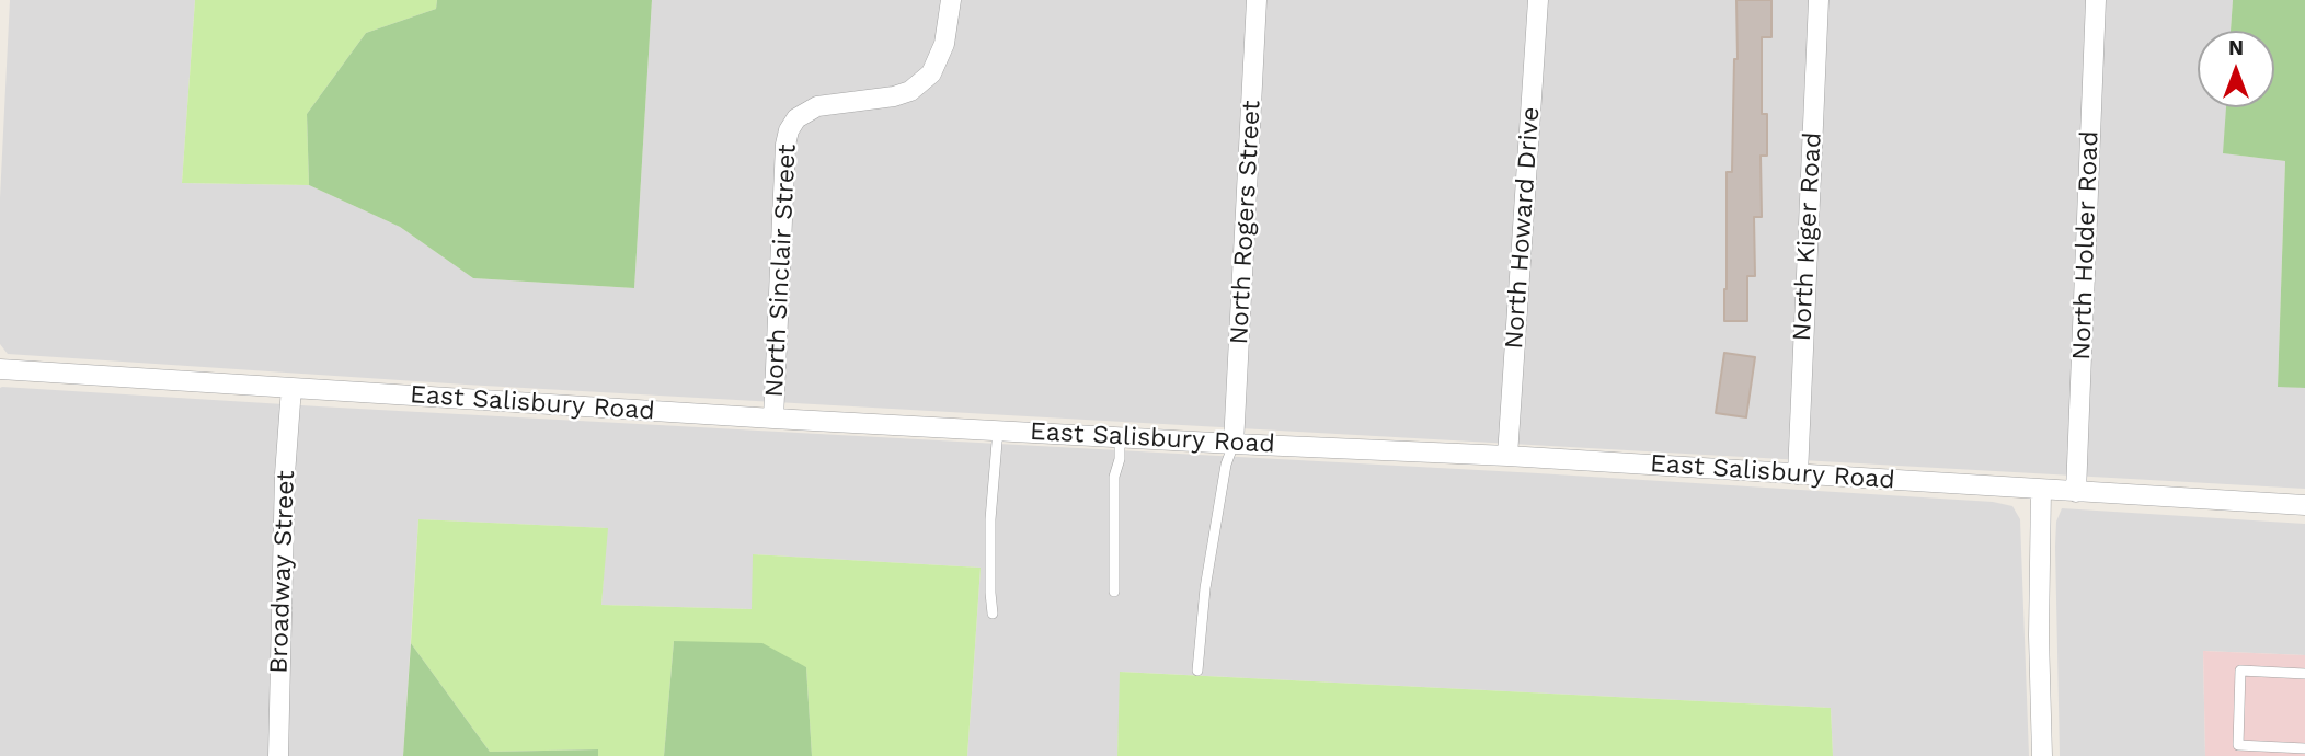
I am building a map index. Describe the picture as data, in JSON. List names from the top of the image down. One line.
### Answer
{"streets":{"street":["North Rogers Street","North Howard Drive","North Kiger Road","North Holder Road","North Sinclair Street","East Salisbury Road","Broadway Street"]},"crossings":[["North Rogers Street","East Salisbury Road"],["North Howard Drive","East Salisbury Road"],["North Kiger Road","East Salisbury Road"],["North Holder Road","East Salisbury Road"],["North Sinclair Street","East Salisbury Road"],["East Salisbury Road","Broadway Street"]],"north":"top"}
